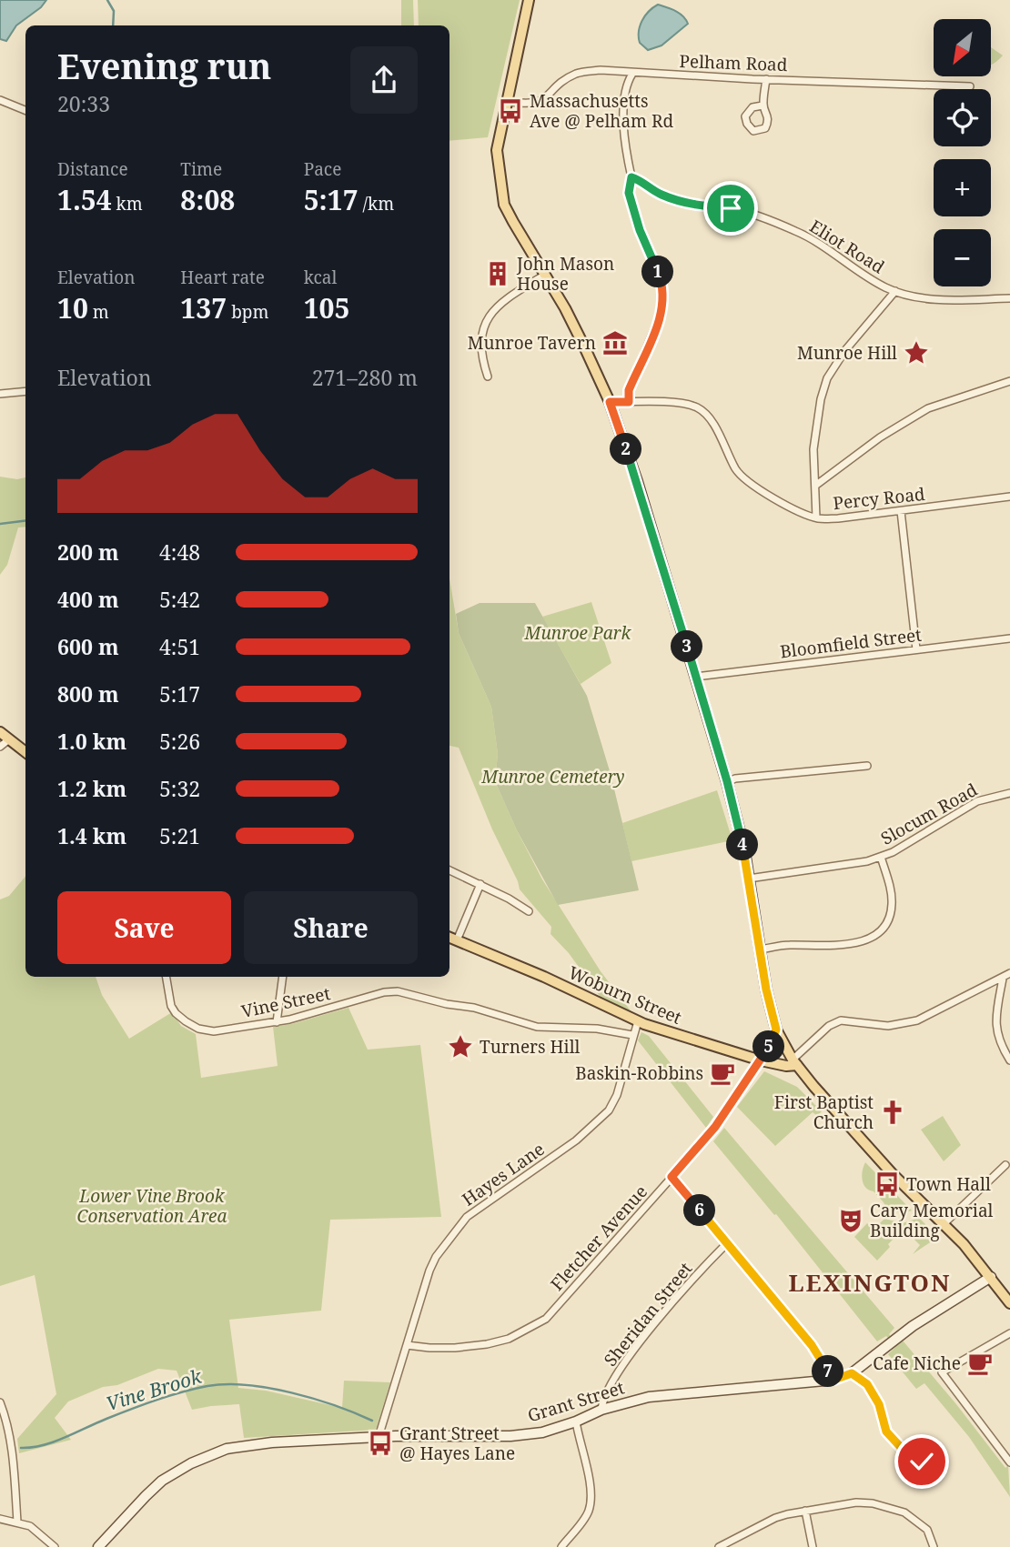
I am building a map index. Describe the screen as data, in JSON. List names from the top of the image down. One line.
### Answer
{"streets":{"main road":["Woburn Street"],"street":["Pelham Road","Eliot Road","Percy Road","Bloomfield Street","Slocum Road","Vine Street","Hayes Lane","Fletcher Avenue","Sheridan Street","Grant Street"]},"crossings":[["Woburn Street","Hayes Lane"],["Woburn Street","Fletcher Avenue"],["Vine Street","Hayes Lane"],["Hayes Lane","Fletcher Avenue"],["Hayes Lane","Grant Street"],["Sheridan Street","Grant Street"]],"districts":["LEXINGTON"],"water":["Vine Brook"],"parks":["Munroe Park","Munroe Cemetery","Lower Vine Brook Conservation Area"],"places":{"bus stop":["Massachusetts Ave @ Pelham Rd","Town Hall","Grant Street @ Hayes Lane"],"building":["John Mason House"],"museum":["Munroe Tavern"],"place":["Munroe Hill","Turners Hill"],"cafe":["Baskin-Robbins","Cafe Niche"],"church":["First Baptist Church"],"theatre":["Cary Memorial Building"]},"north":"bottom left","page":{"map_buttons":["+","−"],"heading":["Evening run","20:33"],"stats":[["Distance","1.54 km"],["Time","8:08"],["Pace","5:17 /km"],["Elevation","10 m"],["Heart rate","137 bpm"],["kcal","105"]],"pins":["1","2","3","4","5","6","7"],"chart":["Elevation","271–280 m"],"list":[{"name":"200 m","note":"4:48"},{"name":"400 m","note":"5:42"},{"name":"600 m","note":"4:51"},{"name":"800 m","note":"5:17"},{"name":"1.0 km","note":"5:26"},{"name":"1.2 km","note":"5:32"},{"name":"1.4 km","note":"5:21"}],"buttons":["Save","Share"]}}
